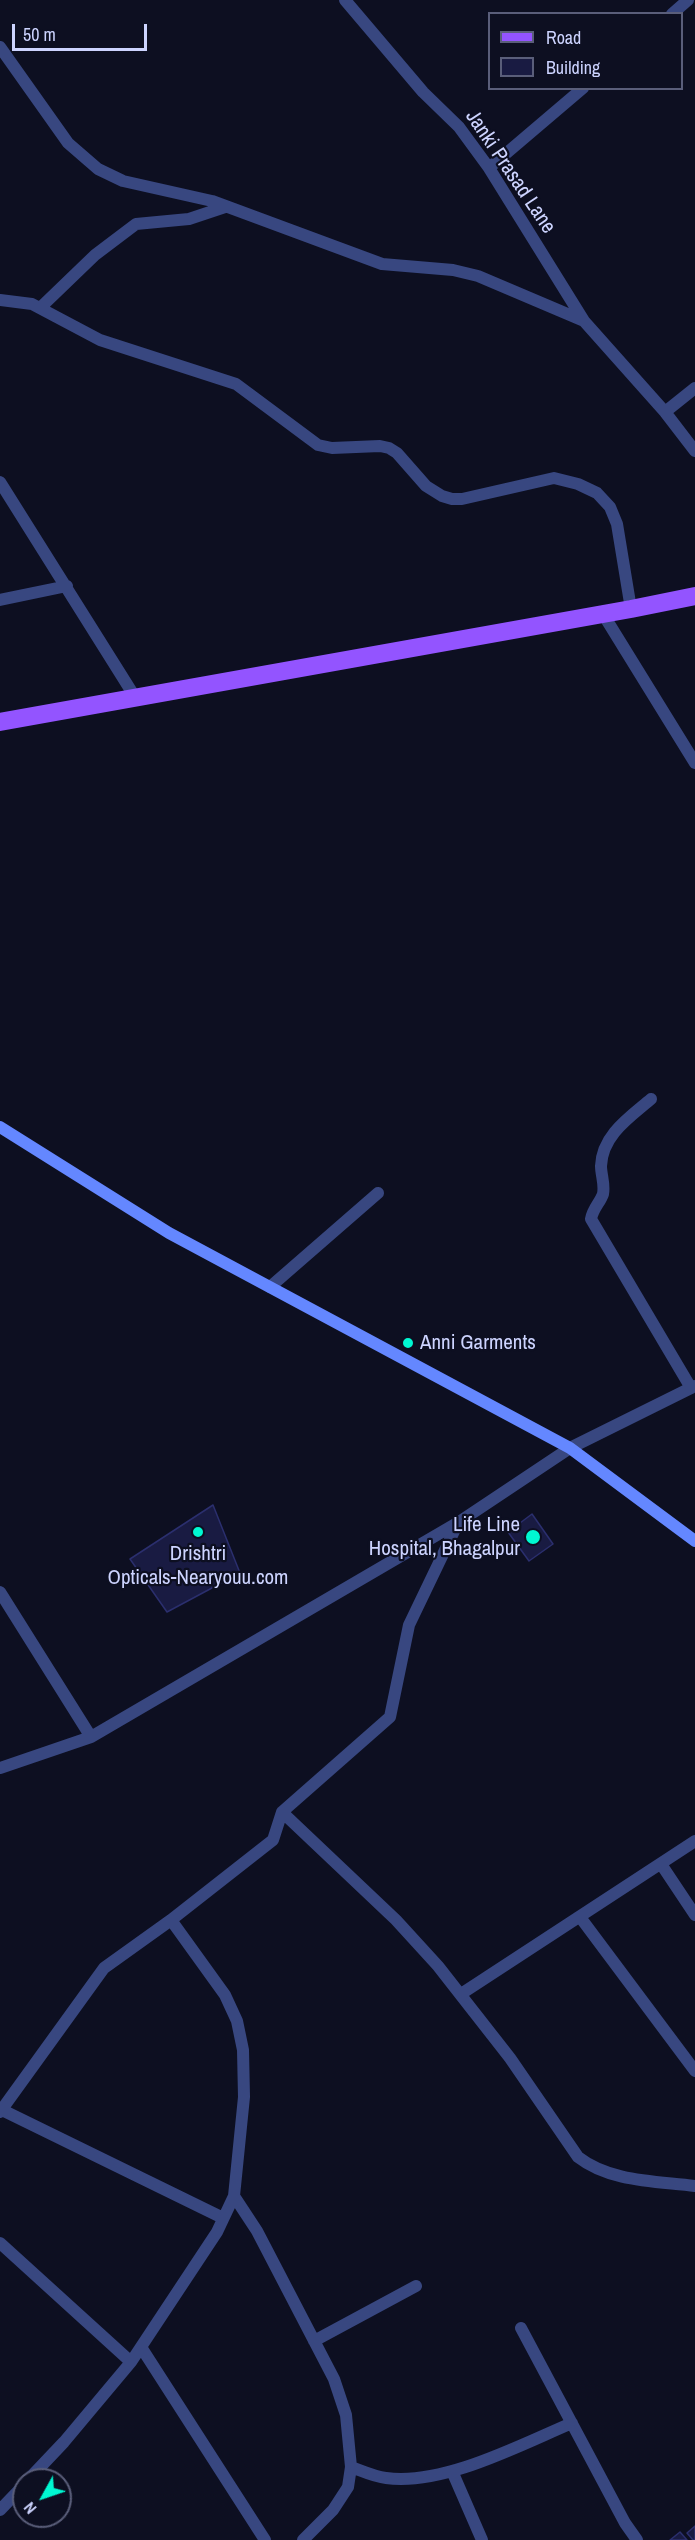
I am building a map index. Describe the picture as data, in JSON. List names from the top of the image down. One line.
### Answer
{"streets":{"street":["Janki Prasad Lane"]},"places":["Anni Garments","Drishtri Opticals-Nearyouu.com","Life Line Hospital, Bhagalpur"],"legend":["Road","Building"],"scale_bar":"50 m","north":"bottom left"}
